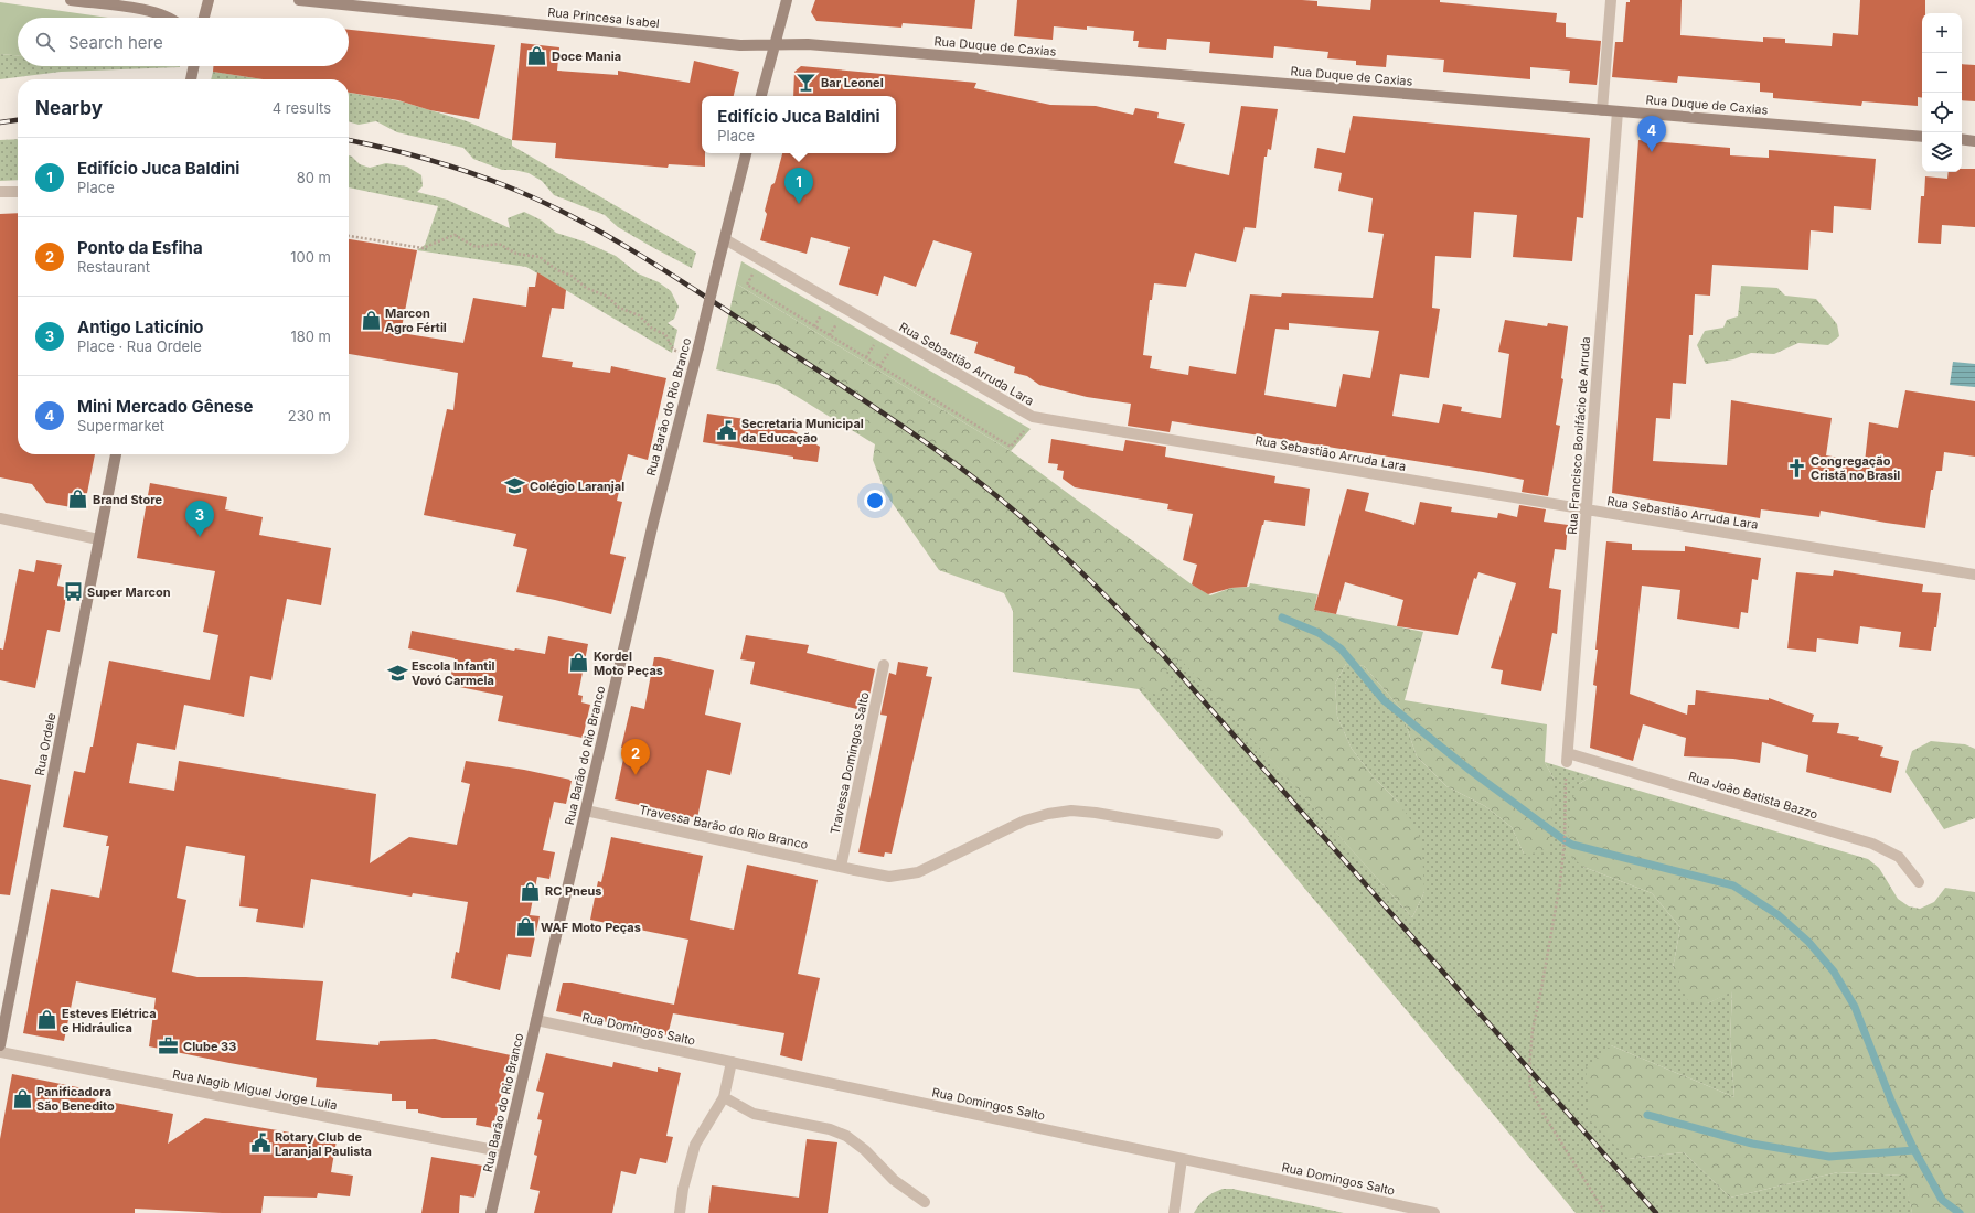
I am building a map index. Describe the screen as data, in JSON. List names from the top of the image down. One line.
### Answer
{"streets":{"main road":["Rua Princesa Isabel","Rua Duque de Caxias","Rua Barão do Rio Branco","Rua Ordele"],"street":["Rua Sebastião Arruda Lara","Rua Francisco Bonifácio de Arruda","Travessa Domingos Salto","Rua João Batista Bazzo","Travessa Barão do Rio Branco","Rua Domingos Salto","Rua Nagib Miguel Jorge Lulia"]},"crossings":[["Rua Princesa Isabel","Rua Duque de Caxias"],["Rua Duque de Caxias","Rua Francisco Bonifácio de Arruda"],["Rua Sebastião Arruda Lara","Rua Barão do Rio Branco"],["Rua Sebastião Arruda Lara","Rua Francisco Bonifácio de Arruda"],["Rua Barão do Rio Branco","Travessa Barão do Rio Branco"],["Rua Barão do Rio Branco","Rua Domingos Salto"],["Rua Barão do Rio Branco","Rua Nagib Miguel Jorge Lulia"],["Rua Francisco Bonifácio de Arruda","Rua João Batista Bazzo"],["Travessa Domingos Salto","Travessa Barão do Rio Branco"]],"places":{"shop":["Doce Mania","Marcon Agro Fértil","Brand Store","Kordel Moto Peças","RC Pneus","WAF Moto Peças","Esteves Elétrica e Hidráulica","Panificadora São Benedito"],"bar":["Bar Leonel"],"public building":["Secretaria Municipal da Educação","Rotary Club de Laranjal Paulista"],"church":["Congregação Cristã no Brasil"],"school or university":["Colégio Laranjal","Escola Infantil Vovó Carmela"],"bus stop":["Super Marcon"],"office":["Clube 33"]},"page":{"map_buttons":["+","−"],"search":"Search here","heading":["Nearby","4 results"],"popup":["Edifício Juca Baldini","Place"],"pins":["4","1","3","2"],"list":[{"mark":"1","name":"Edifício Juca Baldini","note":"Place","value":"80 m"},{"mark":"2","name":"Ponto da Esfiha","note":"Restaurant","value":"100 m"},{"mark":"3","name":"Antigo Laticínio","note":"Place · Rua Ordele","value":"180 m"},{"mark":"4","name":"Mini Mercado Gênese","note":"Supermarket","value":"230 m"}]}}
